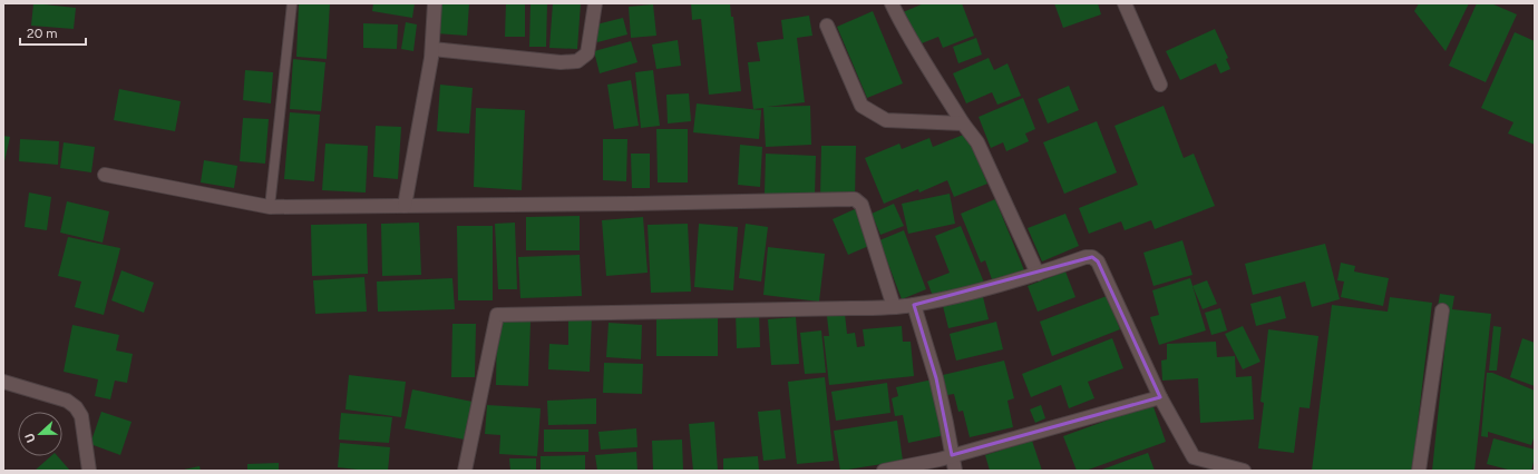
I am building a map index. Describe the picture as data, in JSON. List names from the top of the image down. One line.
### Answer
{"scale_bar":"20 m","north":"left"}
